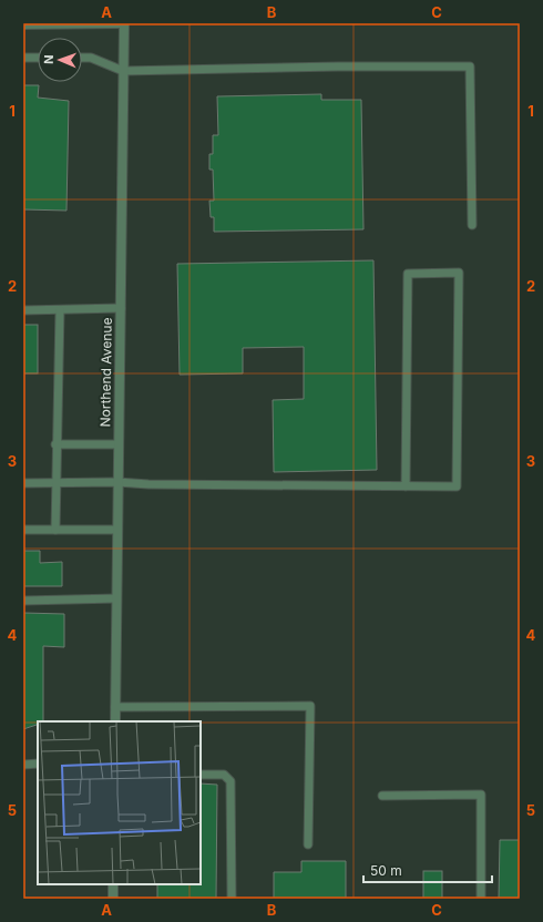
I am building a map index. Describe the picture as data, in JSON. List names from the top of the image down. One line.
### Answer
{"streets":{"street":["Northend Avenue"]},"scale_bar":"50 m","north":"left","grid":{"columns":["A","B","C"],"rows":["1","2","3","4","5"]}}
